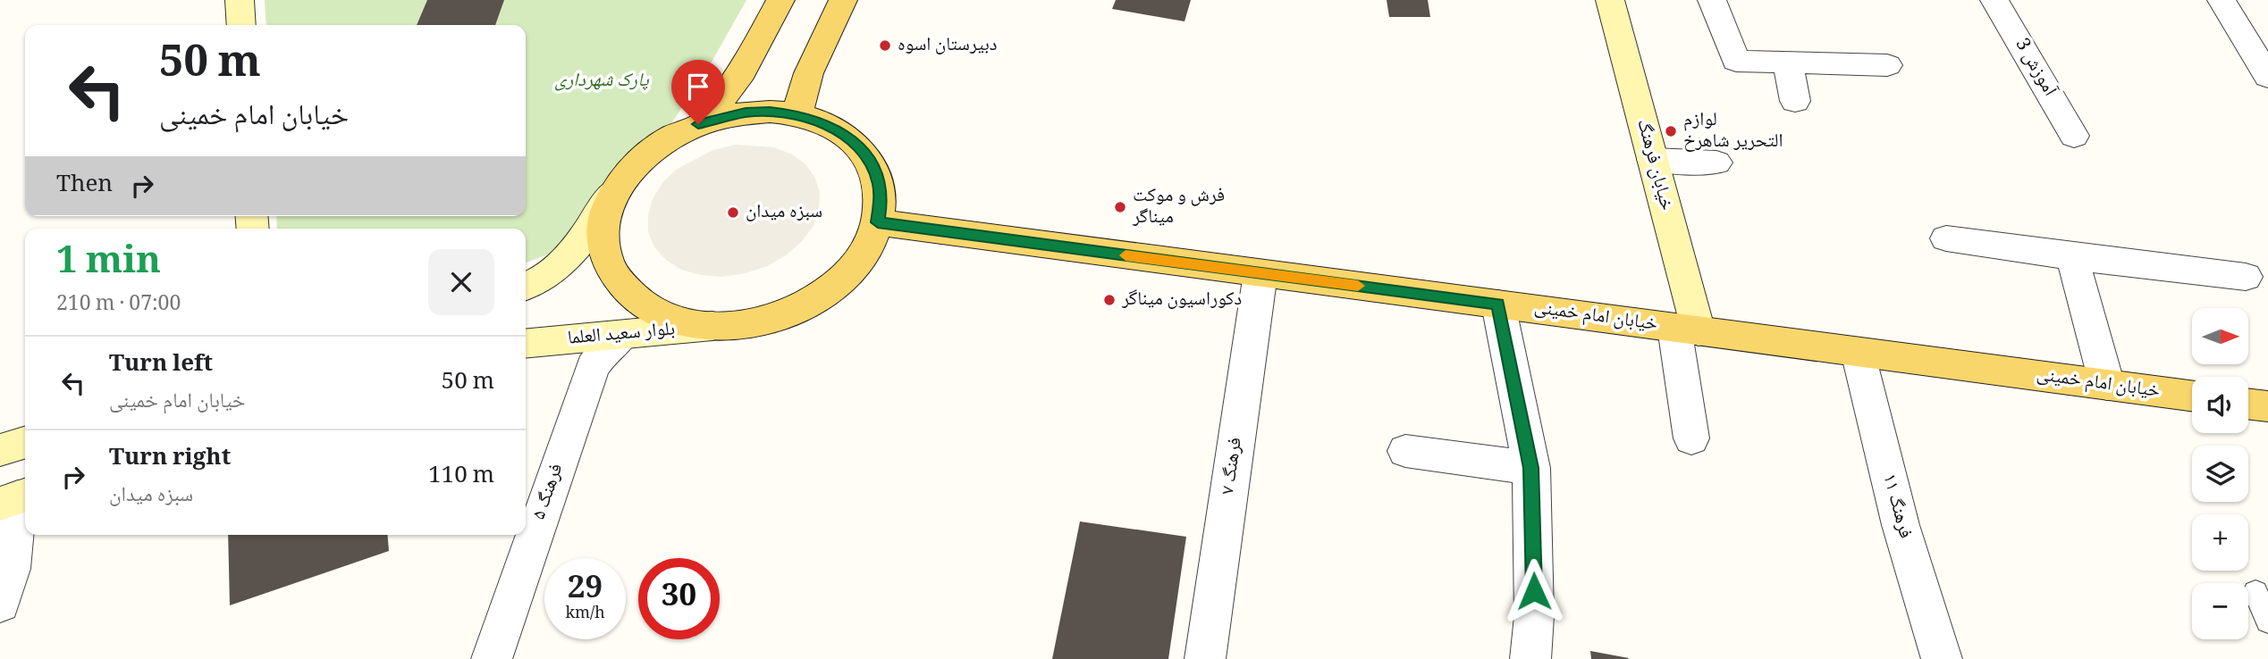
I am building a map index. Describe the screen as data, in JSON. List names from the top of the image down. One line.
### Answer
{"streets":{"main road":["خیابان فرهنگ","خیابان امام خمینی","بلوار سعید العلما"],"street":["آموزش 3","فرهنگ ۷","فرهنگ ۵","فرهنگ ۱۱"]},"crossings":[["خیابان فرهنگ","خیابان امام خمینی"],["خیابان امام خمینی","فرهنگ ۷"],["خیابان امام خمینی","فرهنگ ۱۱"],["بلوار سعید العلما","فرهنگ ۵"]],"parks":["پارک شهرداری"],"places":["دبیرستان اسوه","لوازم التحریر شاهرخ","فرش و موکت میناگر","سبزه میدان","دکوراسیون میناگر"],"north":"right","page":{"turn":["50 m","خیابان امام خمینی"],"then":"Then","heading":["1 min","210 m · 07:00"],"map_buttons":["+","−"],"list":[{"name":"Turn left","note":"خیابان امام خمینی","value":"50 m"},{"name":"Turn right","note":"سبزه میدان","value":"110 m"}],"speed":"29 km/h","limit":"30"}}
